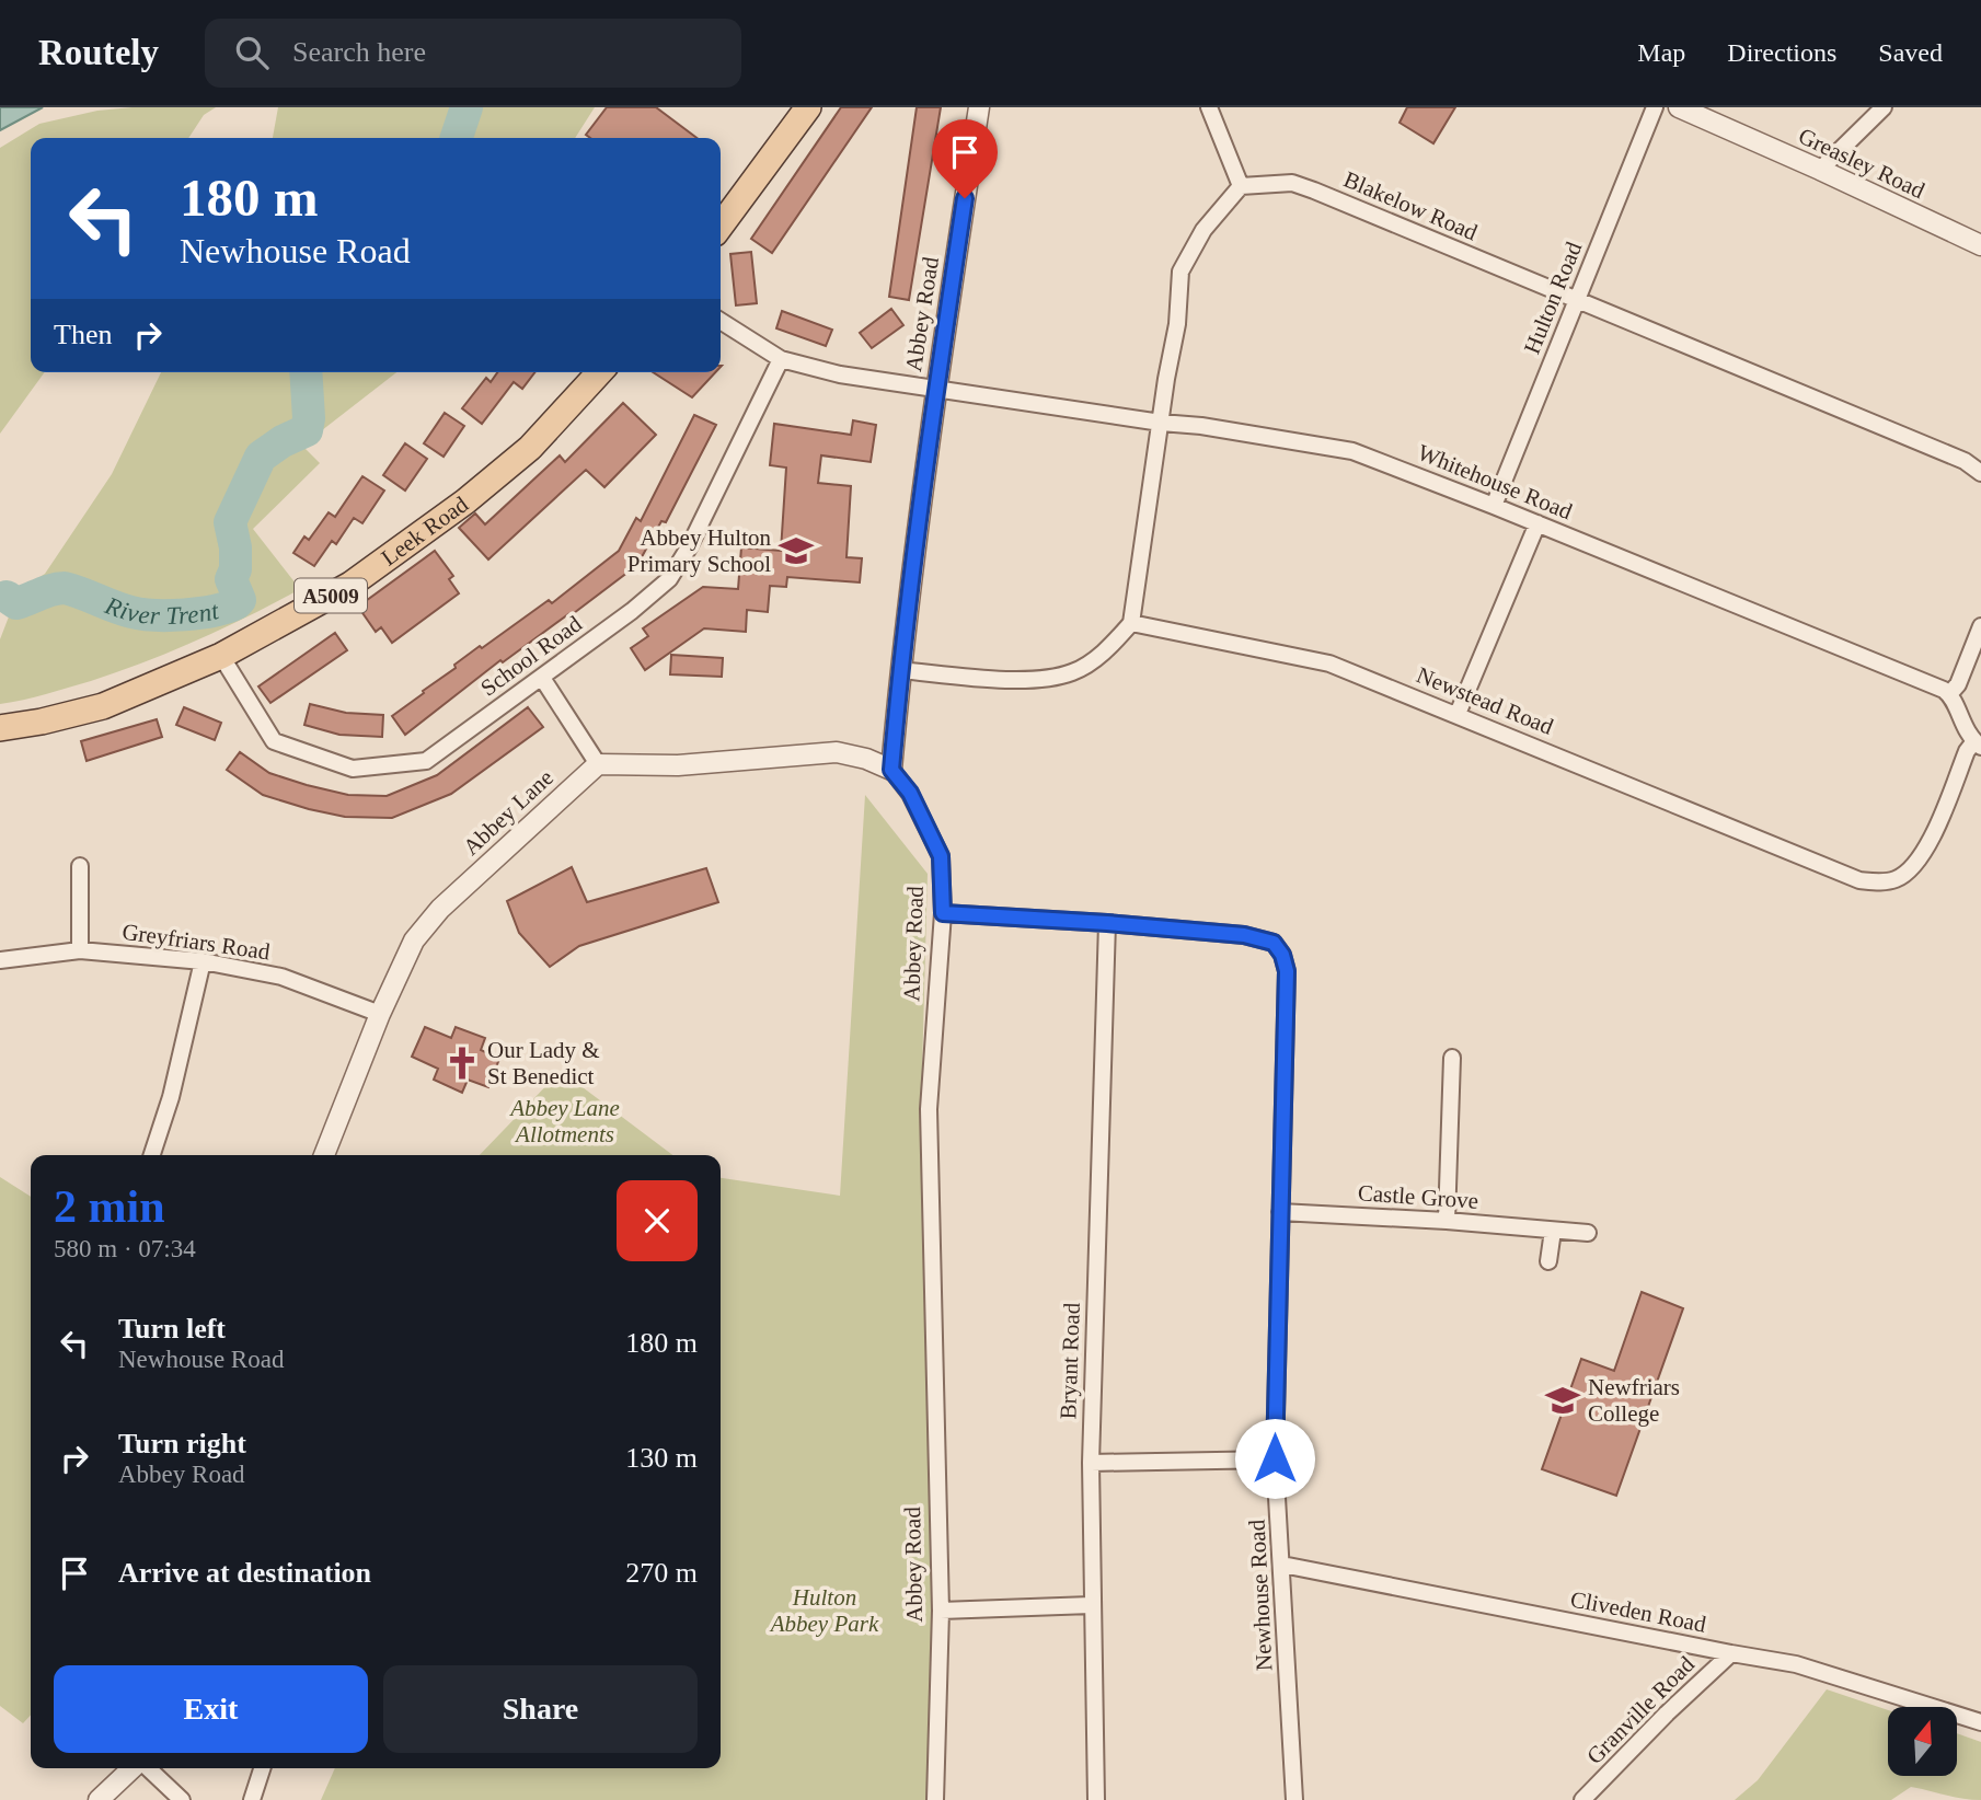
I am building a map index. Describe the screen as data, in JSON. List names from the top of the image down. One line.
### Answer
{"streets":{"main road":["Leek Road","A5009"],"street":["Greasley Road","Blakelow Road","Hulton Road","Abbey Road","Whitehouse Road","School Road","Newstead Road","Abbey Lane","Greyfriars Road","Castle Grove","Bryant Road","Newhouse Road","Cliveden Road","Granville Road"]},"crossings":[["Blakelow Road","Hulton Road"],["Hulton Road","Whitehouse Road"],["Abbey Road","Whitehouse Road"],["Abbey Road","Newhouse Road"],["Leek Road","School Road"],["Abbey Lane","Greyfriars Road"],["Castle Grove","Newhouse Road"],["Bryant Road","Newhouse Road"],["Newhouse Road","Cliveden Road"],["Cliveden Road","Granville Road"]],"water":["River Trent"],"parks":["Abbey Lane Allotments","Hulton Abbey Park"],"places":{"school or university":["Abbey Hulton Primary School","Newfriars College"],"church":["Our Lady & St Benedict"]},"north":"top","page":{"header":"Routely","search":"Search here","nav":["Map","Directions","Saved"],"turn":["180 m","Newhouse Road"],"then":"Then","heading":["2 min","580 m · 07:34"],"list":[{"name":"Turn left","note":"Newhouse Road","value":"180 m"},{"name":"Turn right","note":"Abbey Road","value":"130 m"},{"name":"Arrive at destination","value":"270 m"}],"buttons":["Exit","Share"]}}
